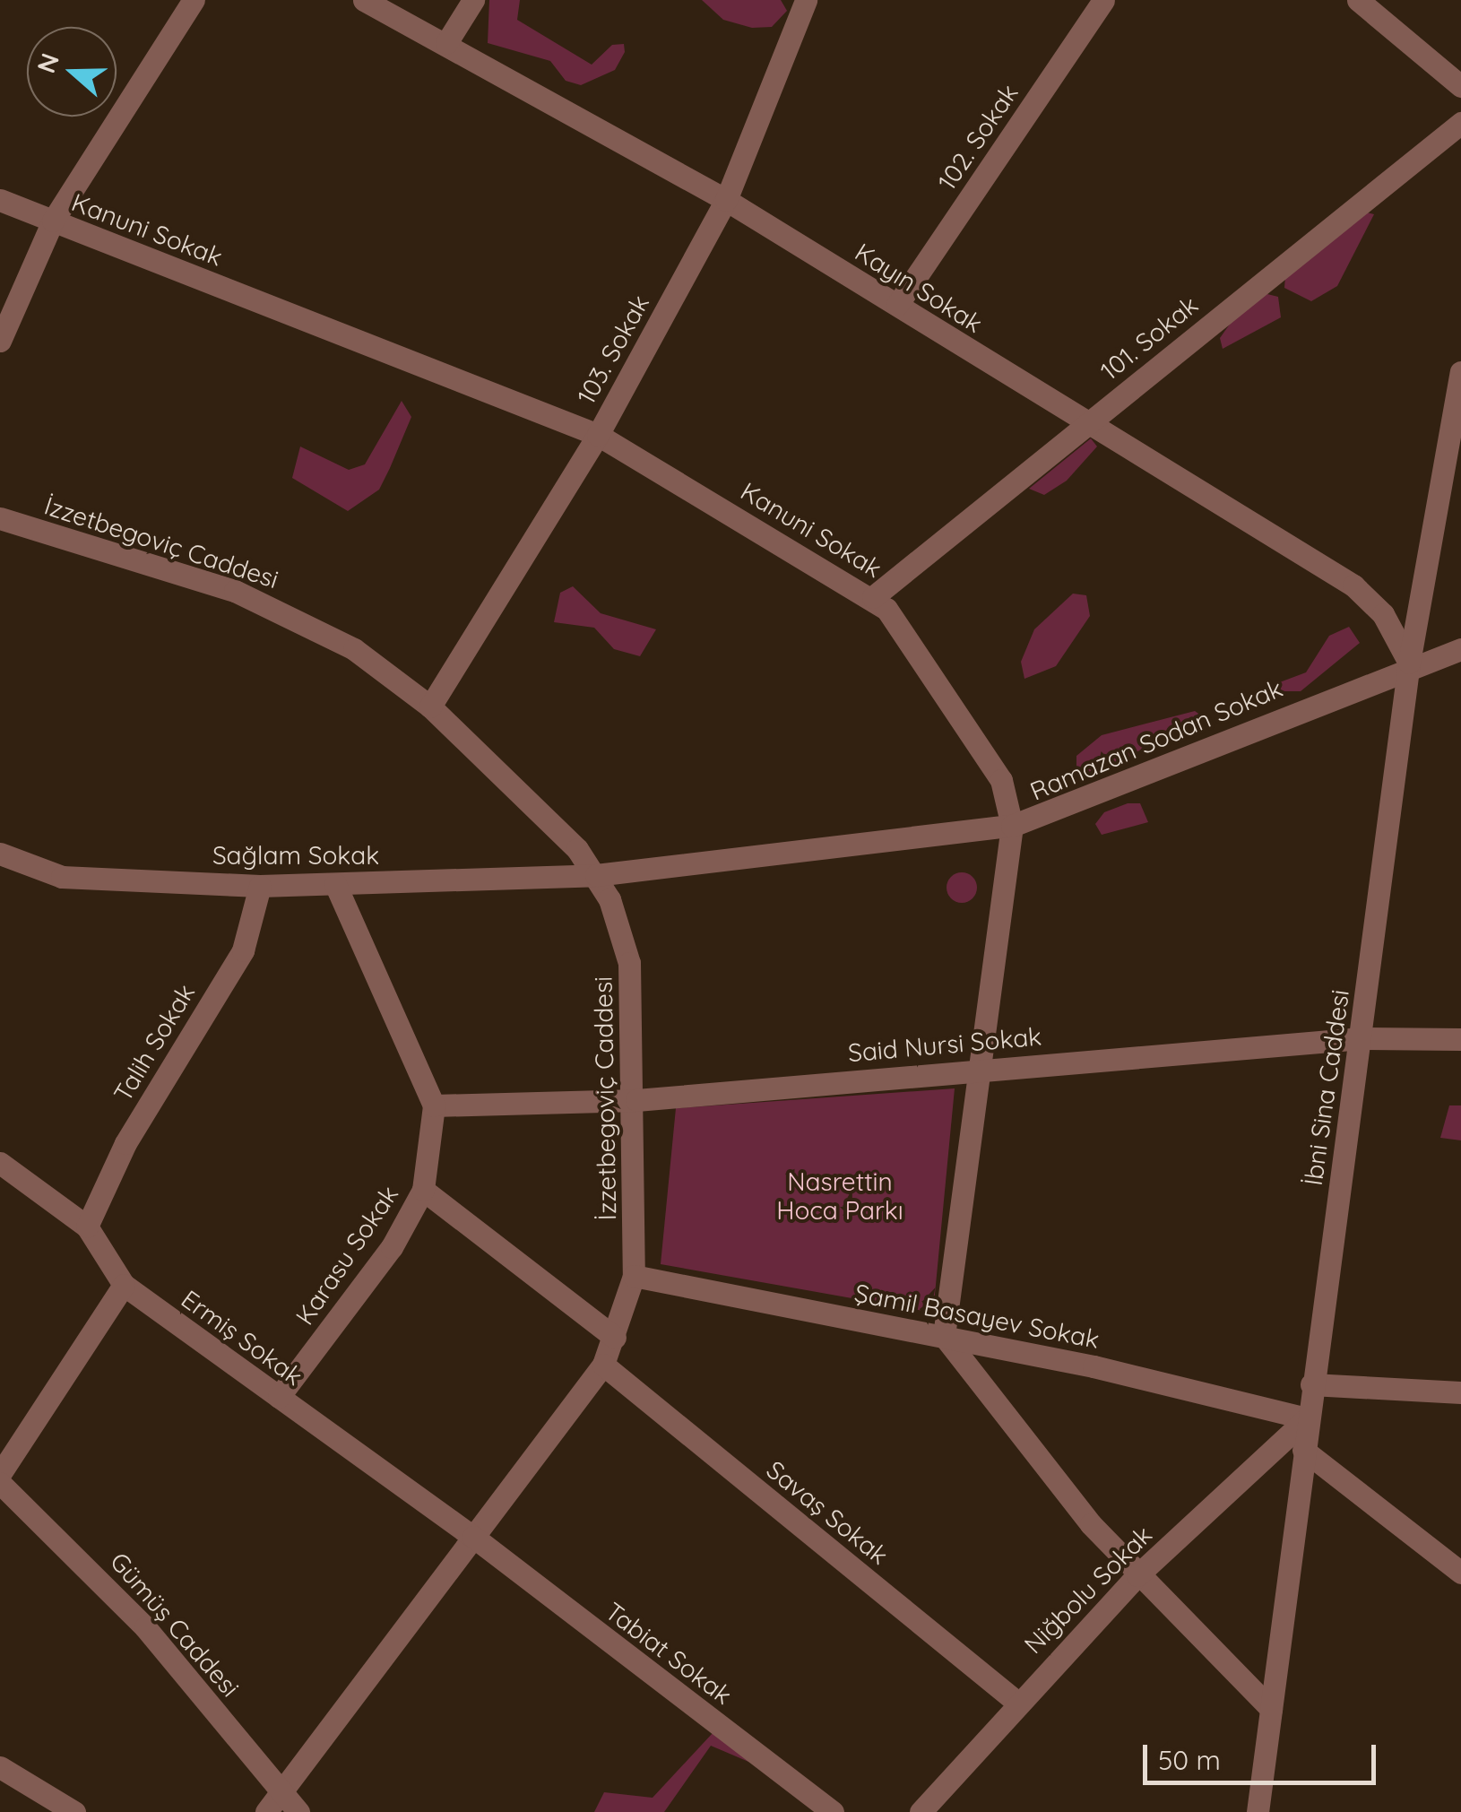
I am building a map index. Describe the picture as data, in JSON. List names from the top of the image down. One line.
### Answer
{"streets":{"street":["102. Sokak","Kanuni Sokak","Kayın Sokak","101. Sokak","103. Sokak","İzzetbegoviç Caddesi","Ramazan Sodan Sokak","Sağlam Sokak","Talih Sokak","Said Nursi Sokak","İbni Sina Caddesi","Karasu Sokak","Şamil Basayev Sokak","Ermiş Sokak","Savaş Sokak","Niğbolu Sokak","Gümüş Caddesi","Tabiat Sokak"]},"crossings":[["102. Sokak","Kayın Sokak"],["Kanuni Sokak","101. Sokak"],["Kanuni Sokak","103. Sokak"],["Kanuni Sokak","Ramazan Sodan Sokak"],["Kanuni Sokak","Said Nursi Sokak"],["Kanuni Sokak","Şamil Basayev Sokak"],["Kayın Sokak","101. Sokak"],["Kayın Sokak","103. Sokak"],["Kayın Sokak","Ramazan Sodan Sokak"],["Kayın Sokak","İbni Sina Caddesi"],["103. Sokak","İzzetbegoviç Caddesi"],["İzzetbegoviç Caddesi","Ramazan Sodan Sokak"],["İzzetbegoviç Caddesi","Sağlam Sokak"],["İzzetbegoviç Caddesi","Said Nursi Sokak"],["İzzetbegoviç Caddesi","Şamil Basayev Sokak"],["İzzetbegoviç Caddesi","Ermiş Sokak"],["İzzetbegoviç Caddesi","Savaş Sokak"],["İzzetbegoviç Caddesi","Gümüş Caddesi"],["İzzetbegoviç Caddesi","Tabiat Sokak"],["Ramazan Sodan Sokak","Sağlam Sokak"],["Ramazan Sodan Sokak","İbni Sina Caddesi"],["Sağlam Sokak","Talih Sokak"],["Talih Sokak","Ermiş Sokak"],["Said Nursi Sokak","İbni Sina Caddesi"],["Said Nursi Sokak","Karasu Sokak"],["İbni Sina Caddesi","Şamil Basayev Sokak"],["İbni Sina Caddesi","Niğbolu Sokak"],["Karasu Sokak","Ermiş Sokak"],["Şamil Basayev Sokak","Niğbolu Sokak"],["Ermiş Sokak","Tabiat Sokak"],["Savaş Sokak","Niğbolu Sokak"]],"parks":["Nasrettin Hoca Parkı"],"scale_bar":"50 m","north":"left"}
